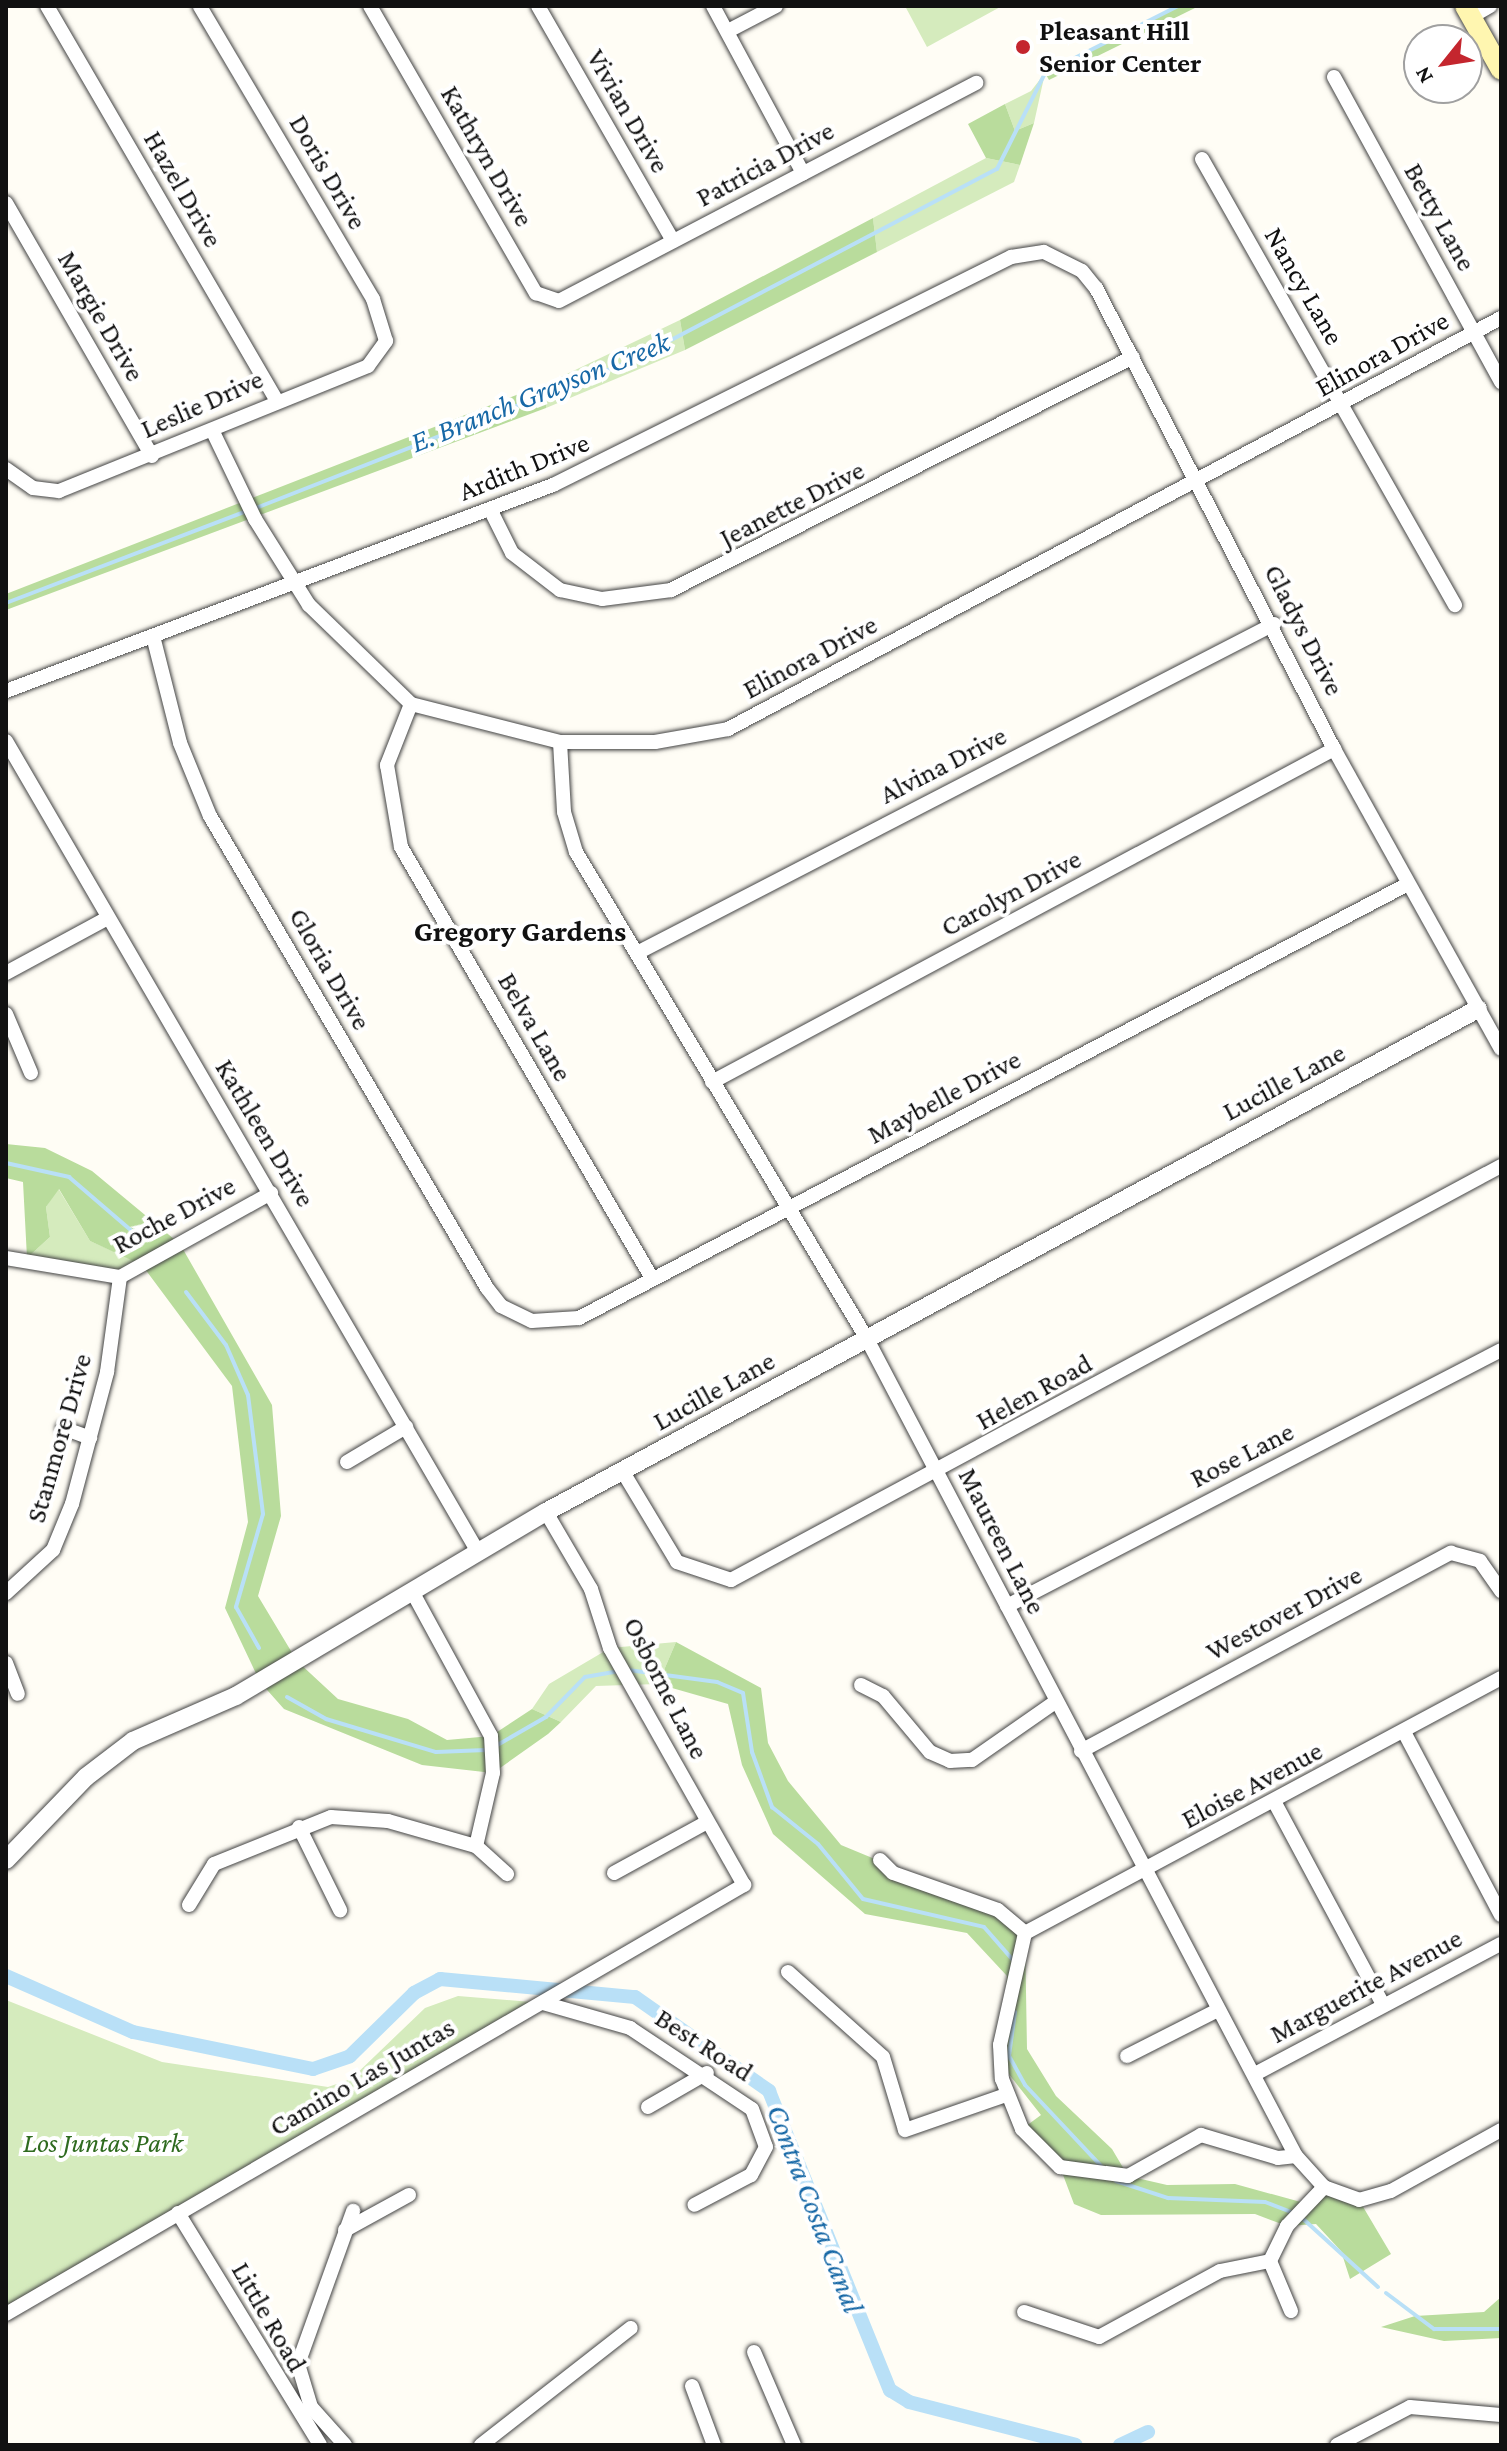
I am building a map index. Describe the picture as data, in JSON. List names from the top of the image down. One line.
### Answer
{"streets":{"street":["Vivian Drive","Kathryn Drive","Patricia Drive","Doris Drive","Hazel Drive","Betty Lane","Nancy Lane","Margie Drive","Elinora Drive","Leslie Drive","Ardith Drive","Jeanette Drive","Gladys Drive","Alvina Drive","Carolyn Drive","Gloria Drive","Belva Lane","Lucille Lane","Maybelle Drive","Kathleen Drive","Roche Drive","Helen Road","Stanmore Drive","Rose Lane","Maureen Lane","Westover Drive","Osborne Lane","Eloise Avenue","Marguerite Avenue","Best Road","Camino Las Juntas","Little Road"]},"crossings":[["Vivian Drive","Patricia Drive"],["Kathryn Drive","Patricia Drive"],["Doris Drive","Leslie Drive"],["Hazel Drive","Leslie Drive"],["Betty Lane","Elinora Drive"],["Nancy Lane","Elinora Drive"],["Margie Drive","Leslie Drive"],["Elinora Drive","Gladys Drive"],["Elinora Drive","Belva Lane"],["Elinora Drive","Maureen Lane"],["Ardith Drive","Jeanette Drive"],["Ardith Drive","Gladys Drive"],["Ardith Drive","Gloria Drive"],["Jeanette Drive","Gladys Drive"],["Gladys Drive","Alvina Drive"],["Gladys Drive","Carolyn Drive"],["Gladys Drive","Lucille Lane"],["Gladys Drive","Maybelle Drive"],["Alvina Drive","Maureen Lane"],["Carolyn Drive","Maureen Lane"],["Gloria Drive","Maybelle Drive"],["Belva Lane","Maybelle Drive"],["Lucille Lane","Kathleen Drive"],["Lucille Lane","Helen Road"],["Lucille Lane","Maureen Lane"],["Lucille Lane","Osborne Lane"],["Maybelle Drive","Maureen Lane"],["Kathleen Drive","Roche Drive"],["Roche Drive","Stanmore Drive"],["Helen Road","Maureen Lane"],["Rose Lane","Maureen Lane"],["Maureen Lane","Westover Drive"],["Maureen Lane","Eloise Avenue"],["Maureen Lane","Marguerite Avenue"],["Osborne Lane","Camino Las Juntas"],["Best Road","Camino Las Juntas"],["Camino Las Juntas","Little Road"]],"districts":["Gregory Gardens"],"water":["E. Branch Grayson Creek","Contra Costa Canal"],"parks":["Los Juntas Park"],"places":["Pleasant Hill Senior Center"],"north":"bottom left"}
